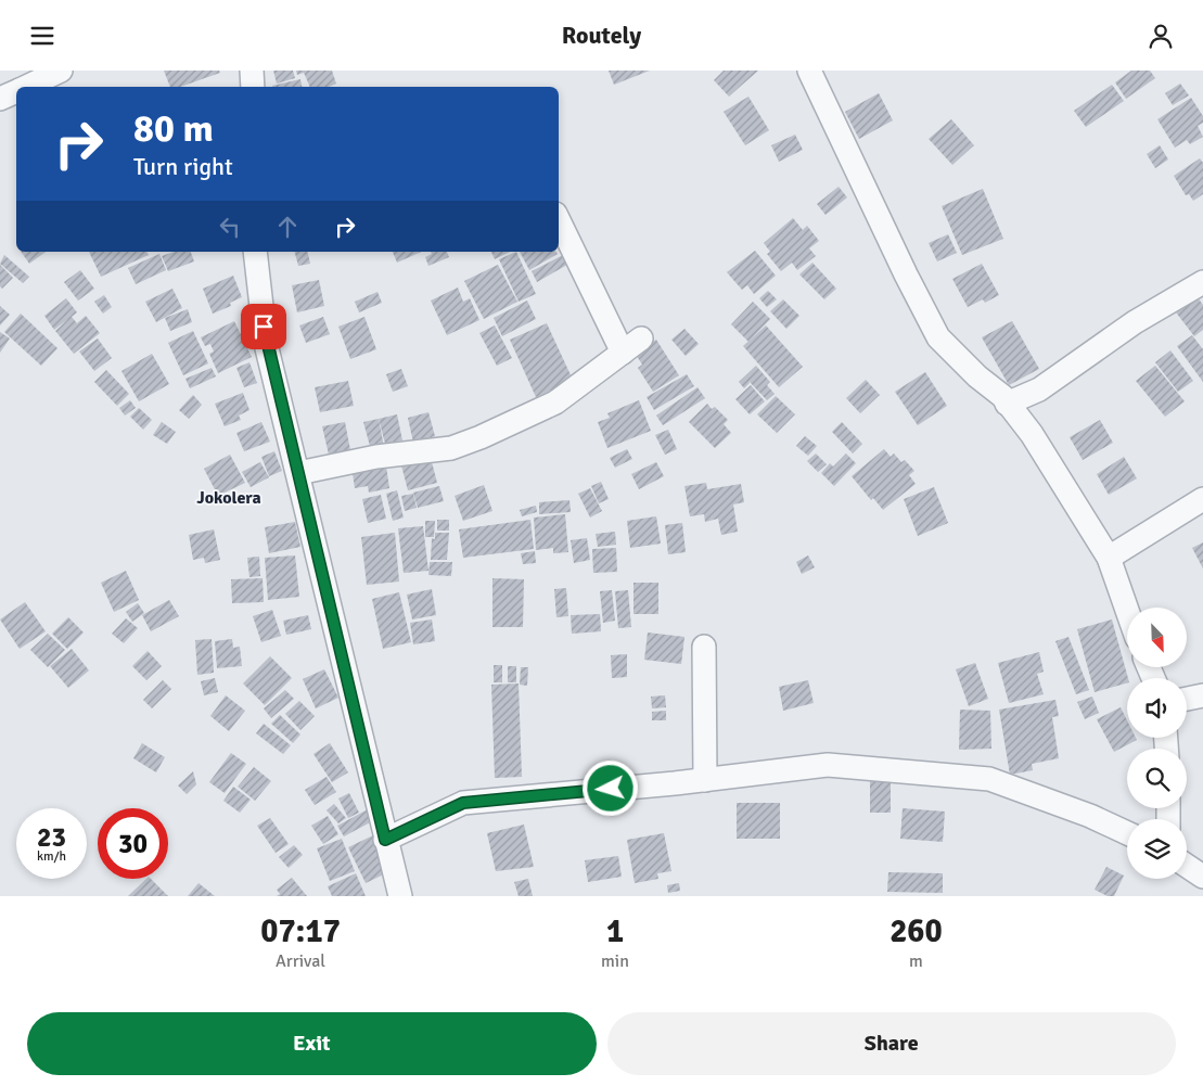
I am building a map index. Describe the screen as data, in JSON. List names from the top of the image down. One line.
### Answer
{"districts":["Jokolera"],"north":"bottom right","page":{"header":"Routely","turn":["80 m","Turn right"],"speed":"23 km/h","limit":"30","eta":["07:17","Arrival","1","min","260","m"],"buttons":["Exit","Share"]}}
